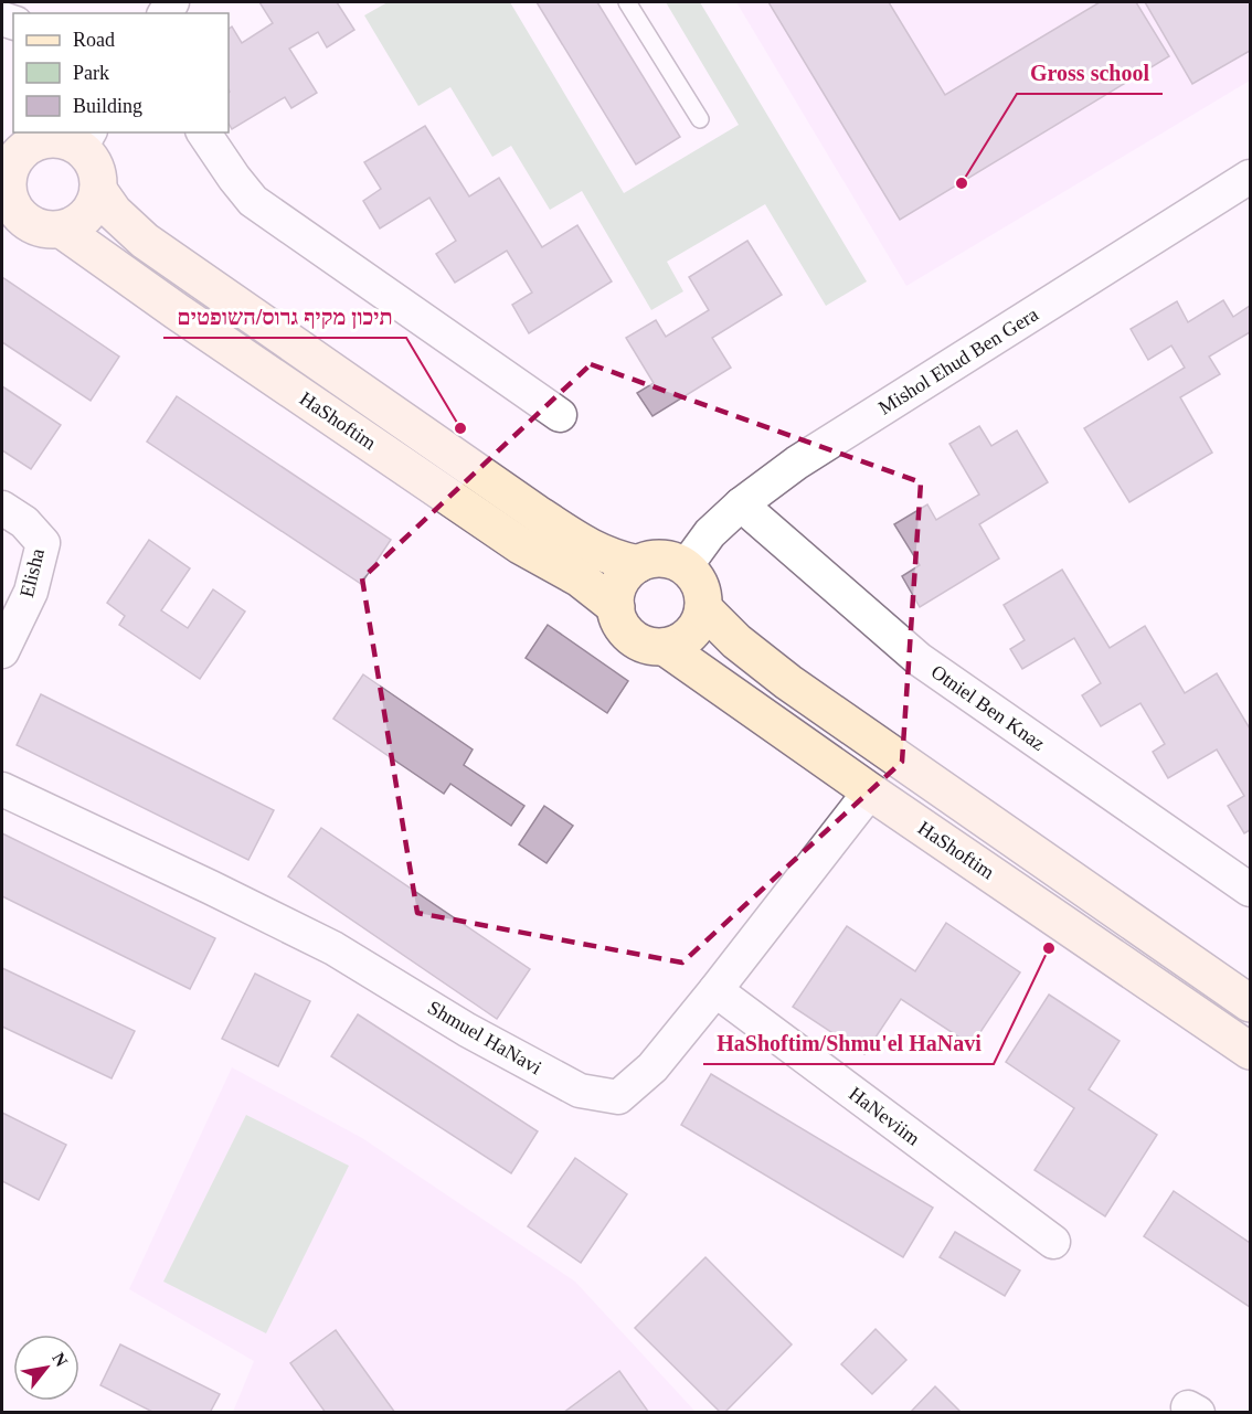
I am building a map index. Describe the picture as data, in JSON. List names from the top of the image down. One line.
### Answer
{"streets":{"street":["Mishol Ehud Ben Gera","HaShoftim","Elisha","Otniel Ben Knaz","Shmuel HaNavi","HaNeviim"]},"crossings":[["Mishol Ehud Ben Gera","HaShoftim"],["Mishol Ehud Ben Gera","Otniel Ben Knaz"],["HaShoftim","Shmuel HaNavi"],["Shmuel HaNavi","HaNeviim"]],"places":["Gross school","תיכון מקיף גרוס/השופטים","HaShoftim/Shmu'el HaNavi"],"legend":["Road","Park","Building"],"north":"top right"}
